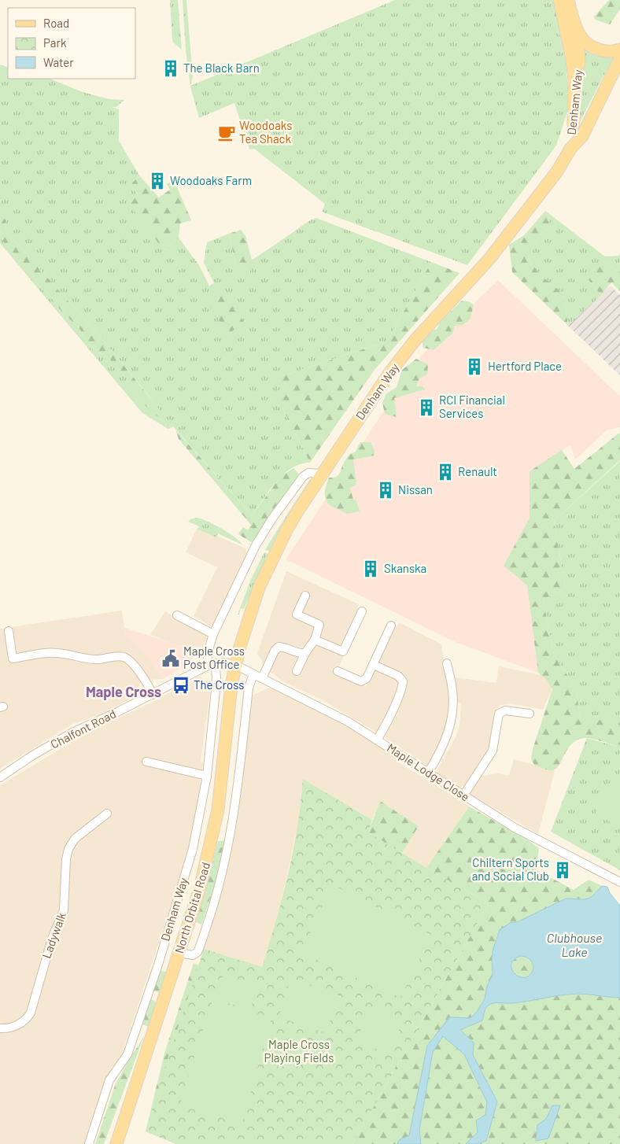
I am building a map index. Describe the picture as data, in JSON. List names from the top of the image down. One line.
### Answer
{"streets":{"main road":["Denham Way","North Orbital Road"],"street":["Chalfont Road","Maple Lodge Close","Ladywalk"]},"crossings":[["Denham Way","Chalfont Road"],["Denham Way","Maple Lodge Close"],["Denham Way","North Orbital Road"],["Maple Lodge Close","North Orbital Road"]],"districts":["Maple Cross"],"water":["Clubhouse Lake"],"parks":["Maple Cross Playing Fields"],"places":{"building":["The Black Barn","Woodoaks Farm","Hertford Place","RCI Financial Services","Renault","Nissan","Skanska","Chiltern Sports and Social Club"],"cafe":["Woodoaks Tea Shack"],"public building":["Maple Cross Post Office"],"bus stop":["The Cross"]},"legend":["Road","Park","Water"]}
